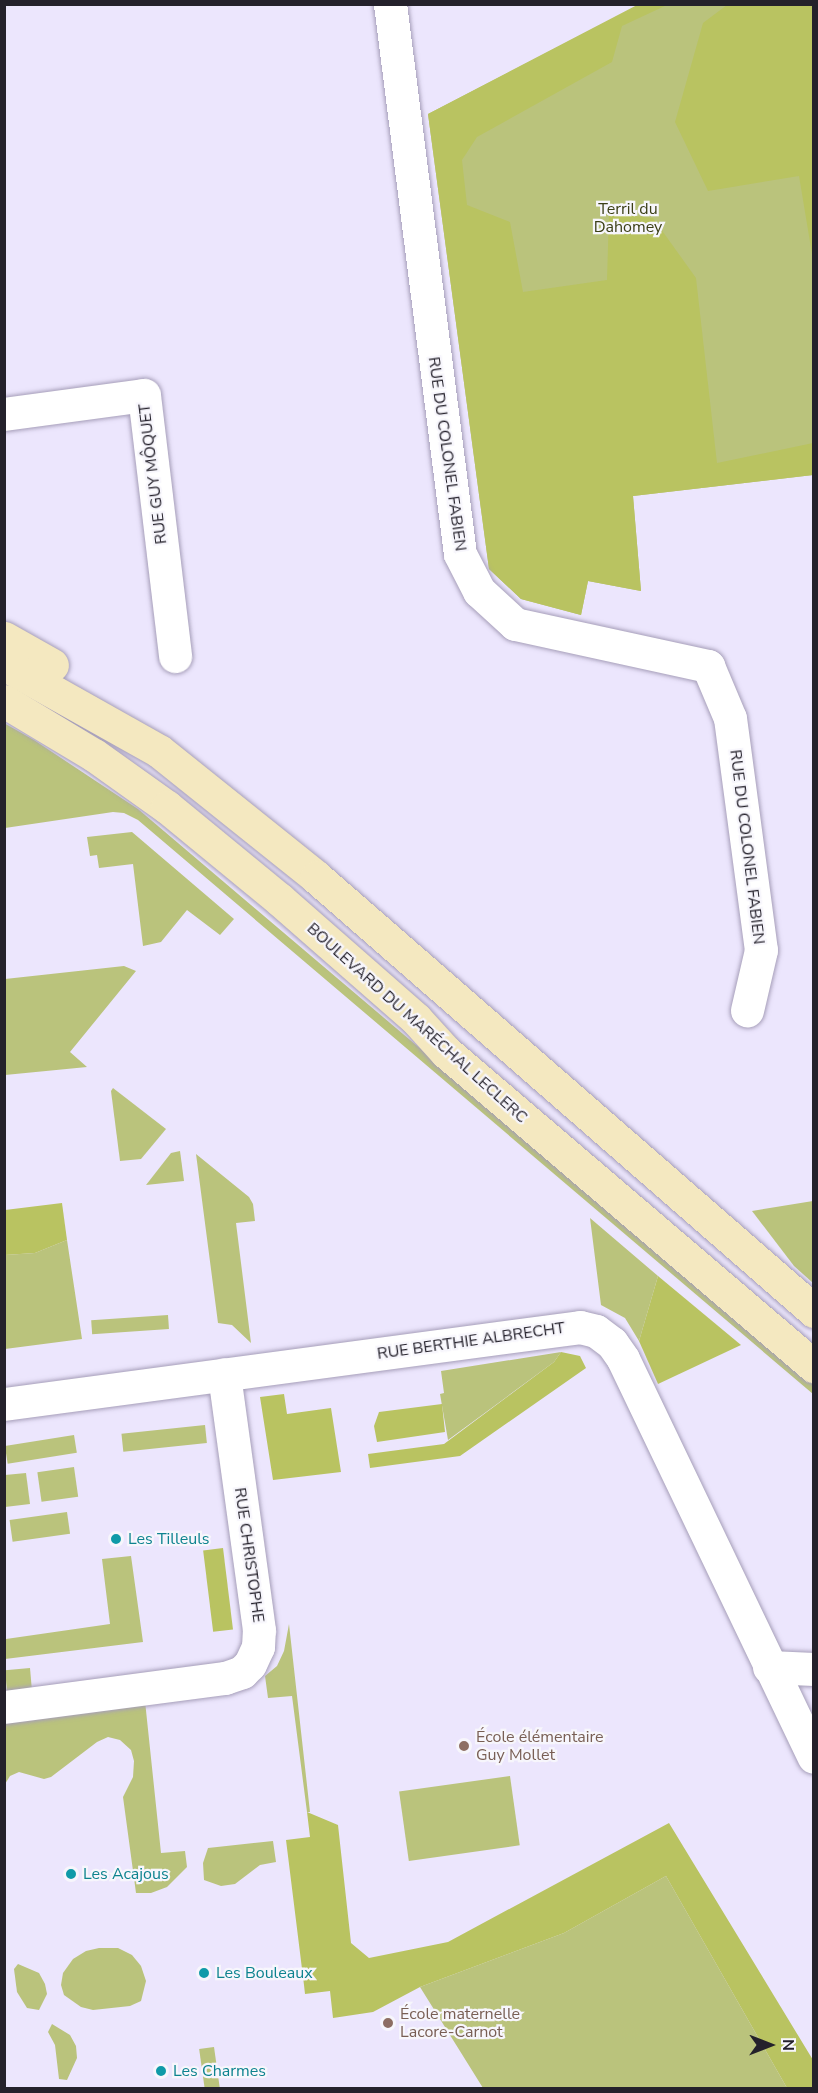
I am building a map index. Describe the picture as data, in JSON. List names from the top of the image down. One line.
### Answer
{"streets":{"main road":["BOULEVARD DU MARÉCHAL LECLERC"],"street":["RUE DU COLONEL FABIEN","RUE GUY MÔQUET","RUE BERTHIE ALBRECHT","RUE CHRISTOPHE"]},"crossings":[["RUE BERTHIE ALBRECHT","RUE CHRISTOPHE"]],"parks":["Terril du Dahomey"],"places":["Les Tilleuls","École élémentaire Guy Mollet","Les Acajous","Les Bouleaux","École maternelle Lacore-Carnot","Les Charmes"],"north":"right"}
